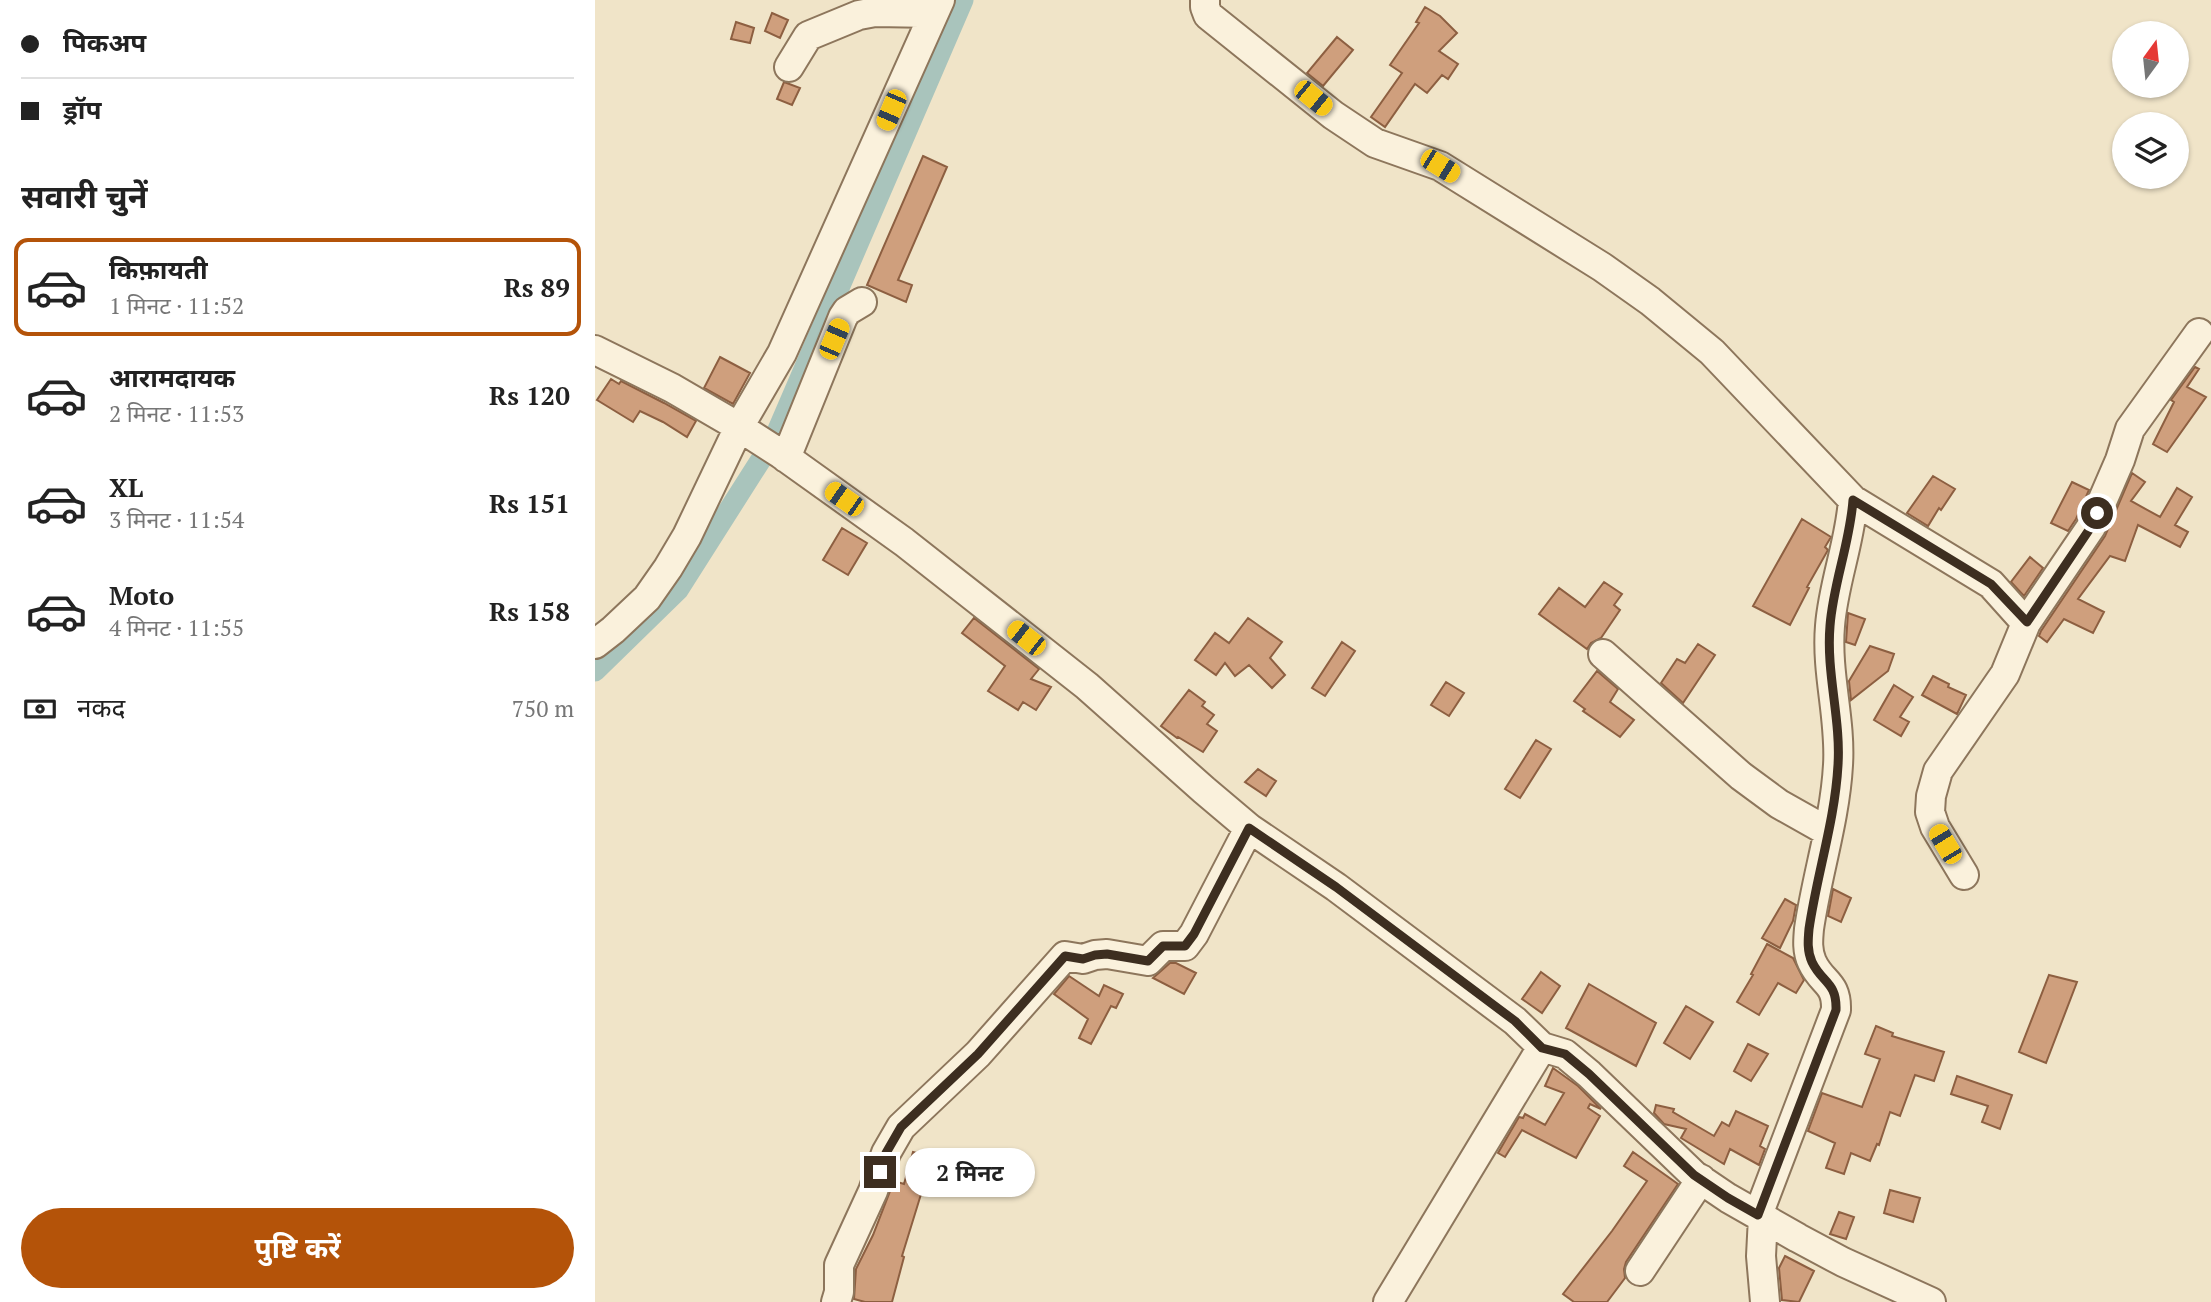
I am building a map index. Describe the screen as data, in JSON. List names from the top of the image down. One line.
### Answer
{"north":"top","page":{"banner":["पिकअप","ड्रॉप"],"heading":"सवारी चुनें","list":[{"name":"किफ़ायती","note":"1 मिनट · 11:52","value":"Rs 89"},{"name":"आरामदायक","note":"2 मिनट · 11:53","value":"Rs 120"},{"name":"XL","note":"3 मिनट · 11:54","value":"Rs 151"},{"name":"Moto","note":"4 मिनट · 11:55","value":"Rs 158"}],"pay":["नकद","750 m"],"bubble":"2 मिनट","buttons":"पुष्टि करें"}}
